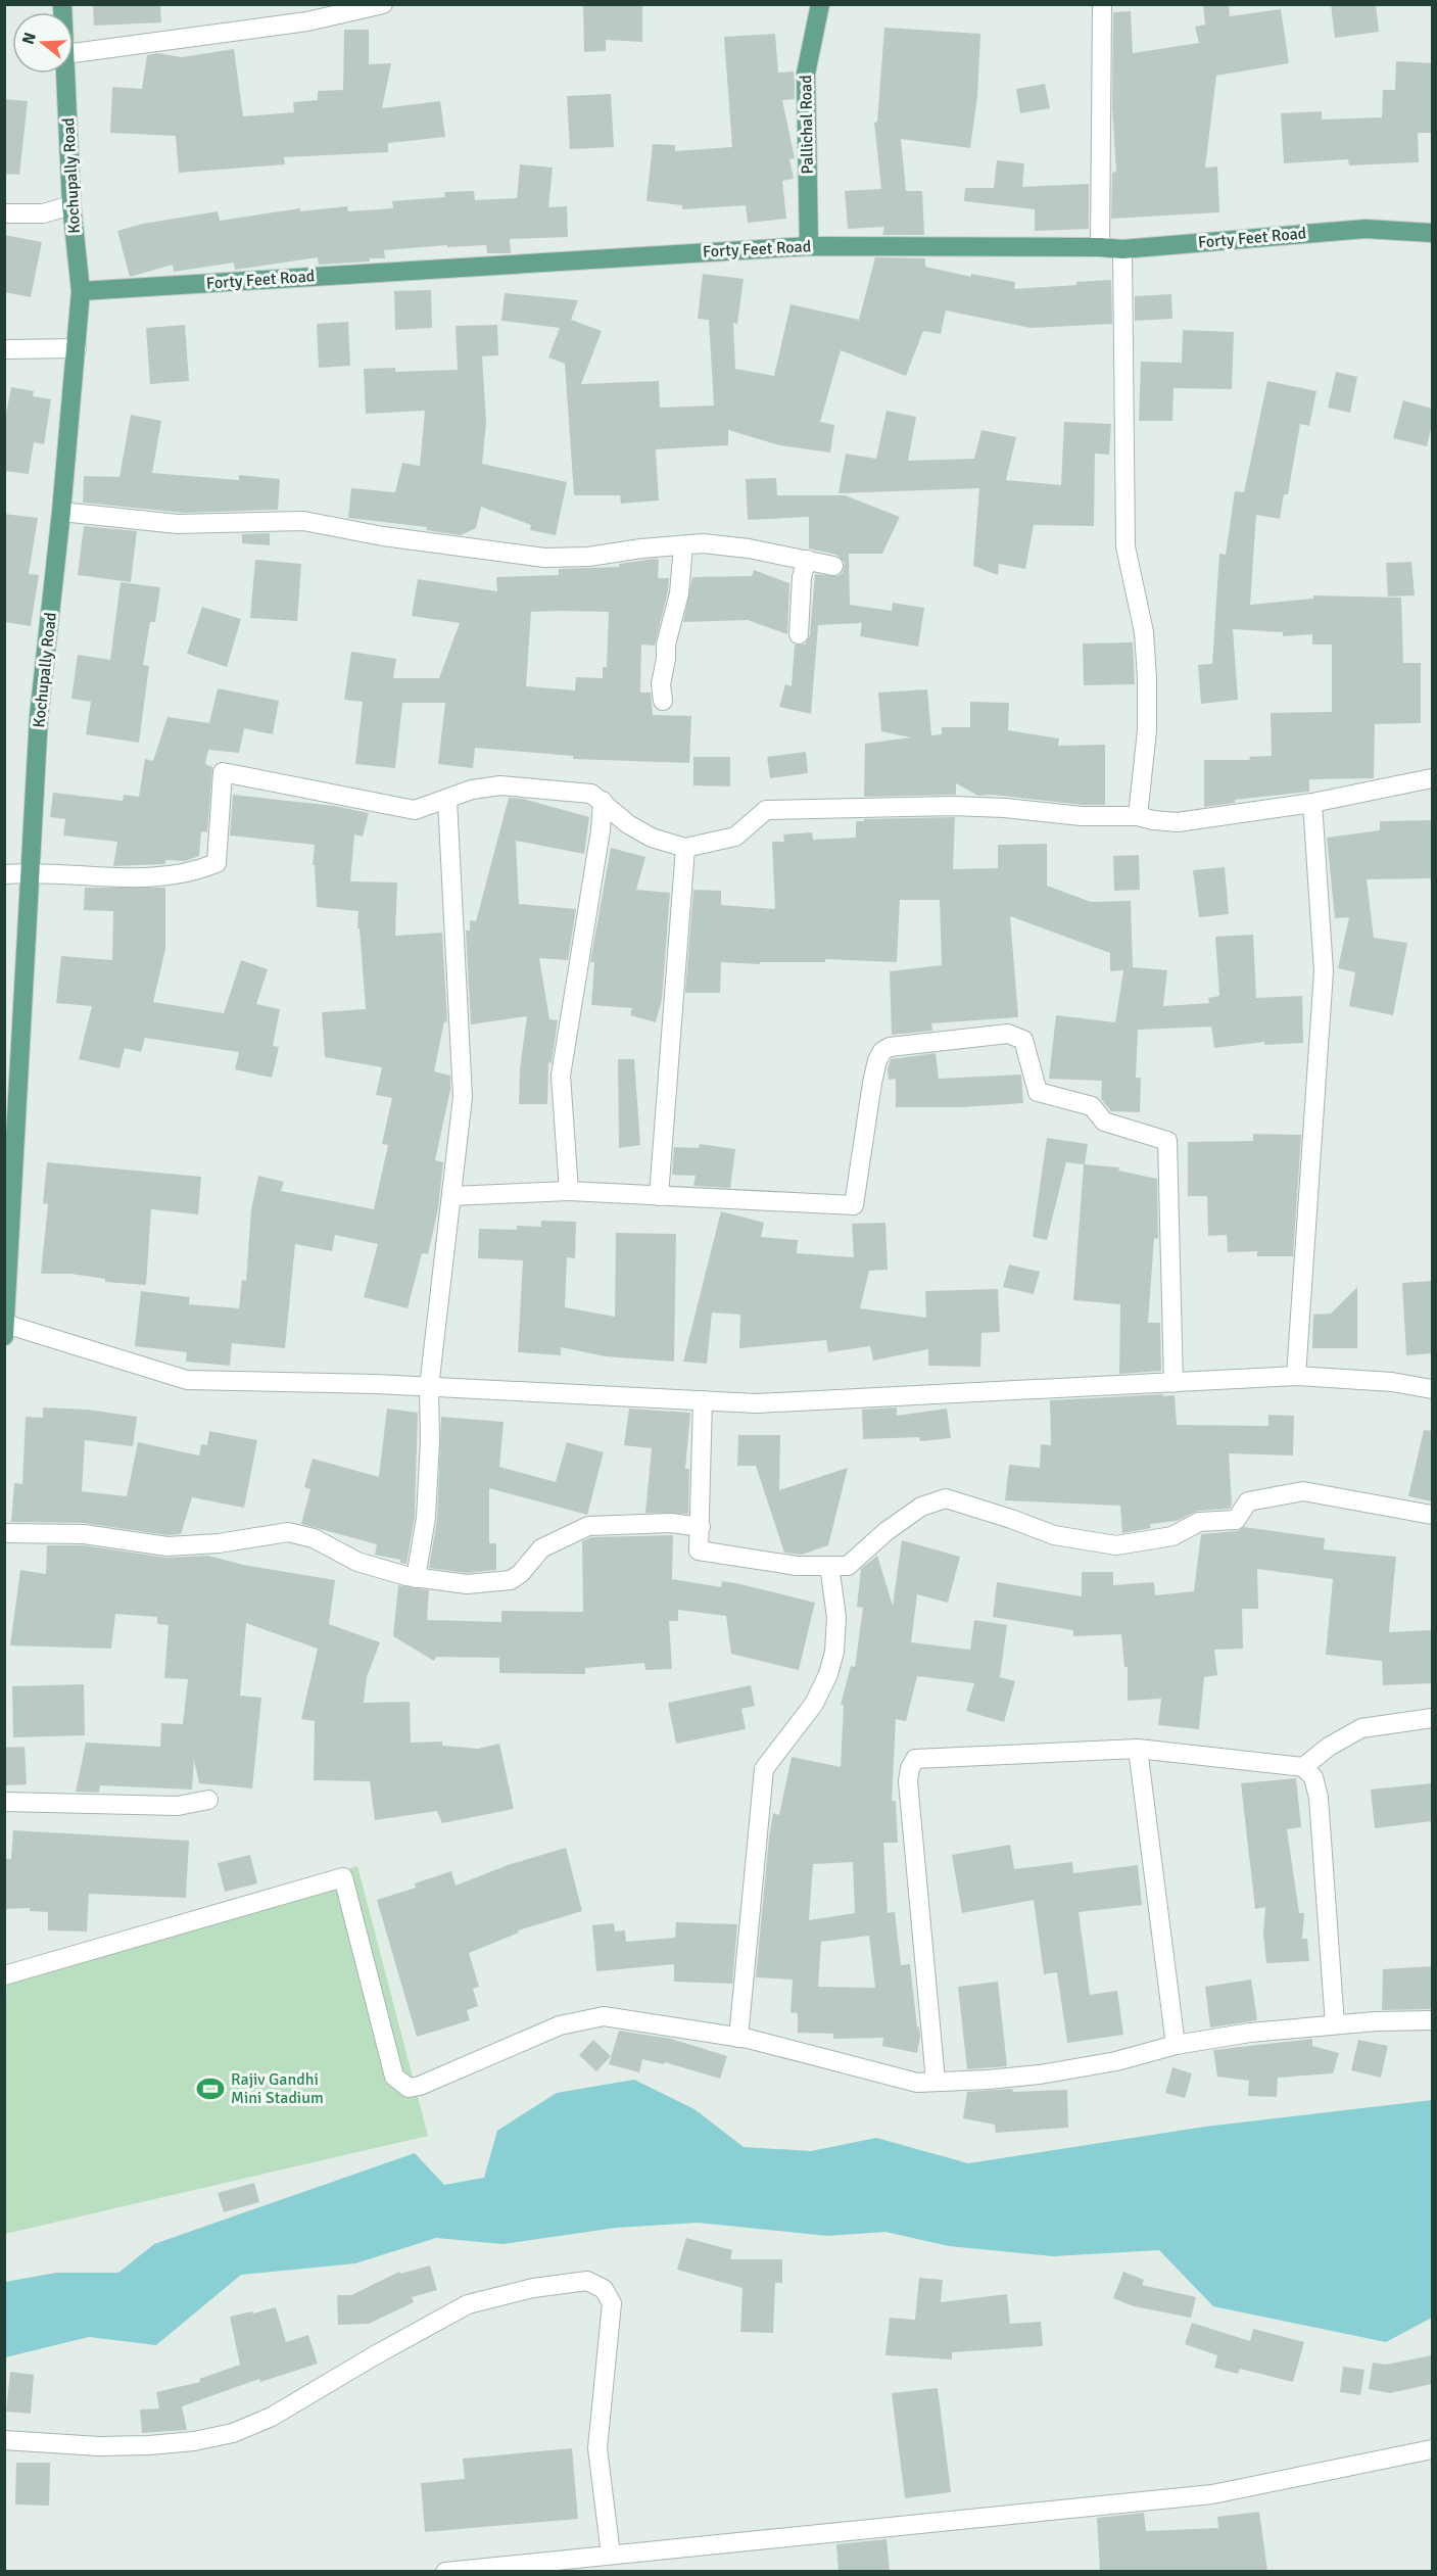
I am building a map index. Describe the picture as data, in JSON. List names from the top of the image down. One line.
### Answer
{"streets":{"main road":["Pallichal Road","Kochupally Road","Forty Feet Road"]},"crossings":[["Pallichal Road","Forty Feet Road"],["Kochupally Road","Forty Feet Road"]],"places":{"sports":["Rajiv Gandhi Mini Stadium"]},"north":"left"}
